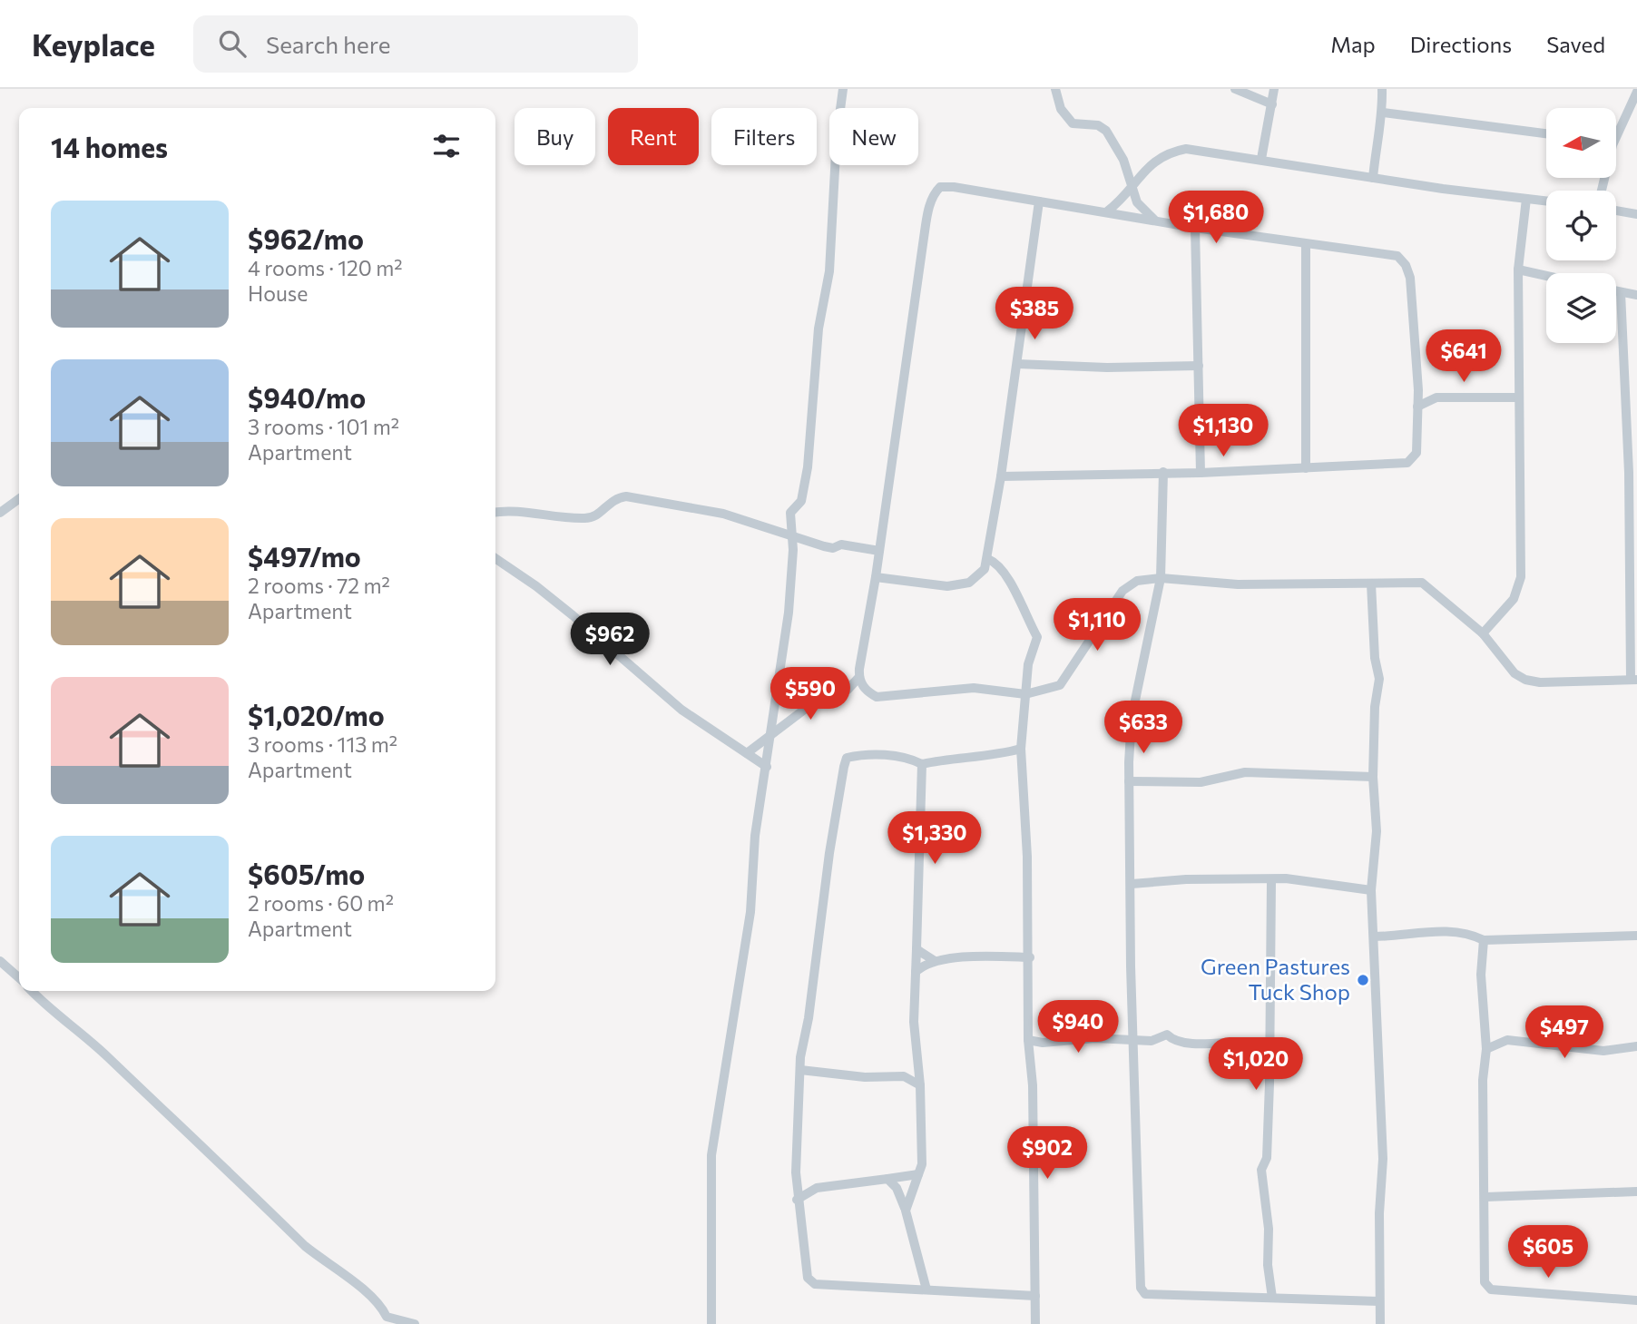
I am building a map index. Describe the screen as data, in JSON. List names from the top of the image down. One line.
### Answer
{"places":["Green Pastures Tuck Shop"],"north":"left","page":{"header":"Keyplace","search":"Search here","nav":["Map","Directions","Saved"],"chip":["Buy","Rent","Filters","New"],"heading":"14 homes","list":[{"name":"$962/mo","note":"4 rooms · 120 m² · House"},{"name":"$940/mo","note":"3 rooms · 101 m² · Apartment"},{"name":"$497/mo","note":"2 rooms · 72 m² · Apartment"},{"name":"$1,020/mo","note":"3 rooms · 113 m² · Apartment"},{"name":"$605/mo","note":"2 rooms · 60 m² · Apartment"}],"price":["$1,680","$385","$641","$1,130","$1,110","$962","$590","$633","$1,330","$940","$497","$1,020","$902","$605"]}}
